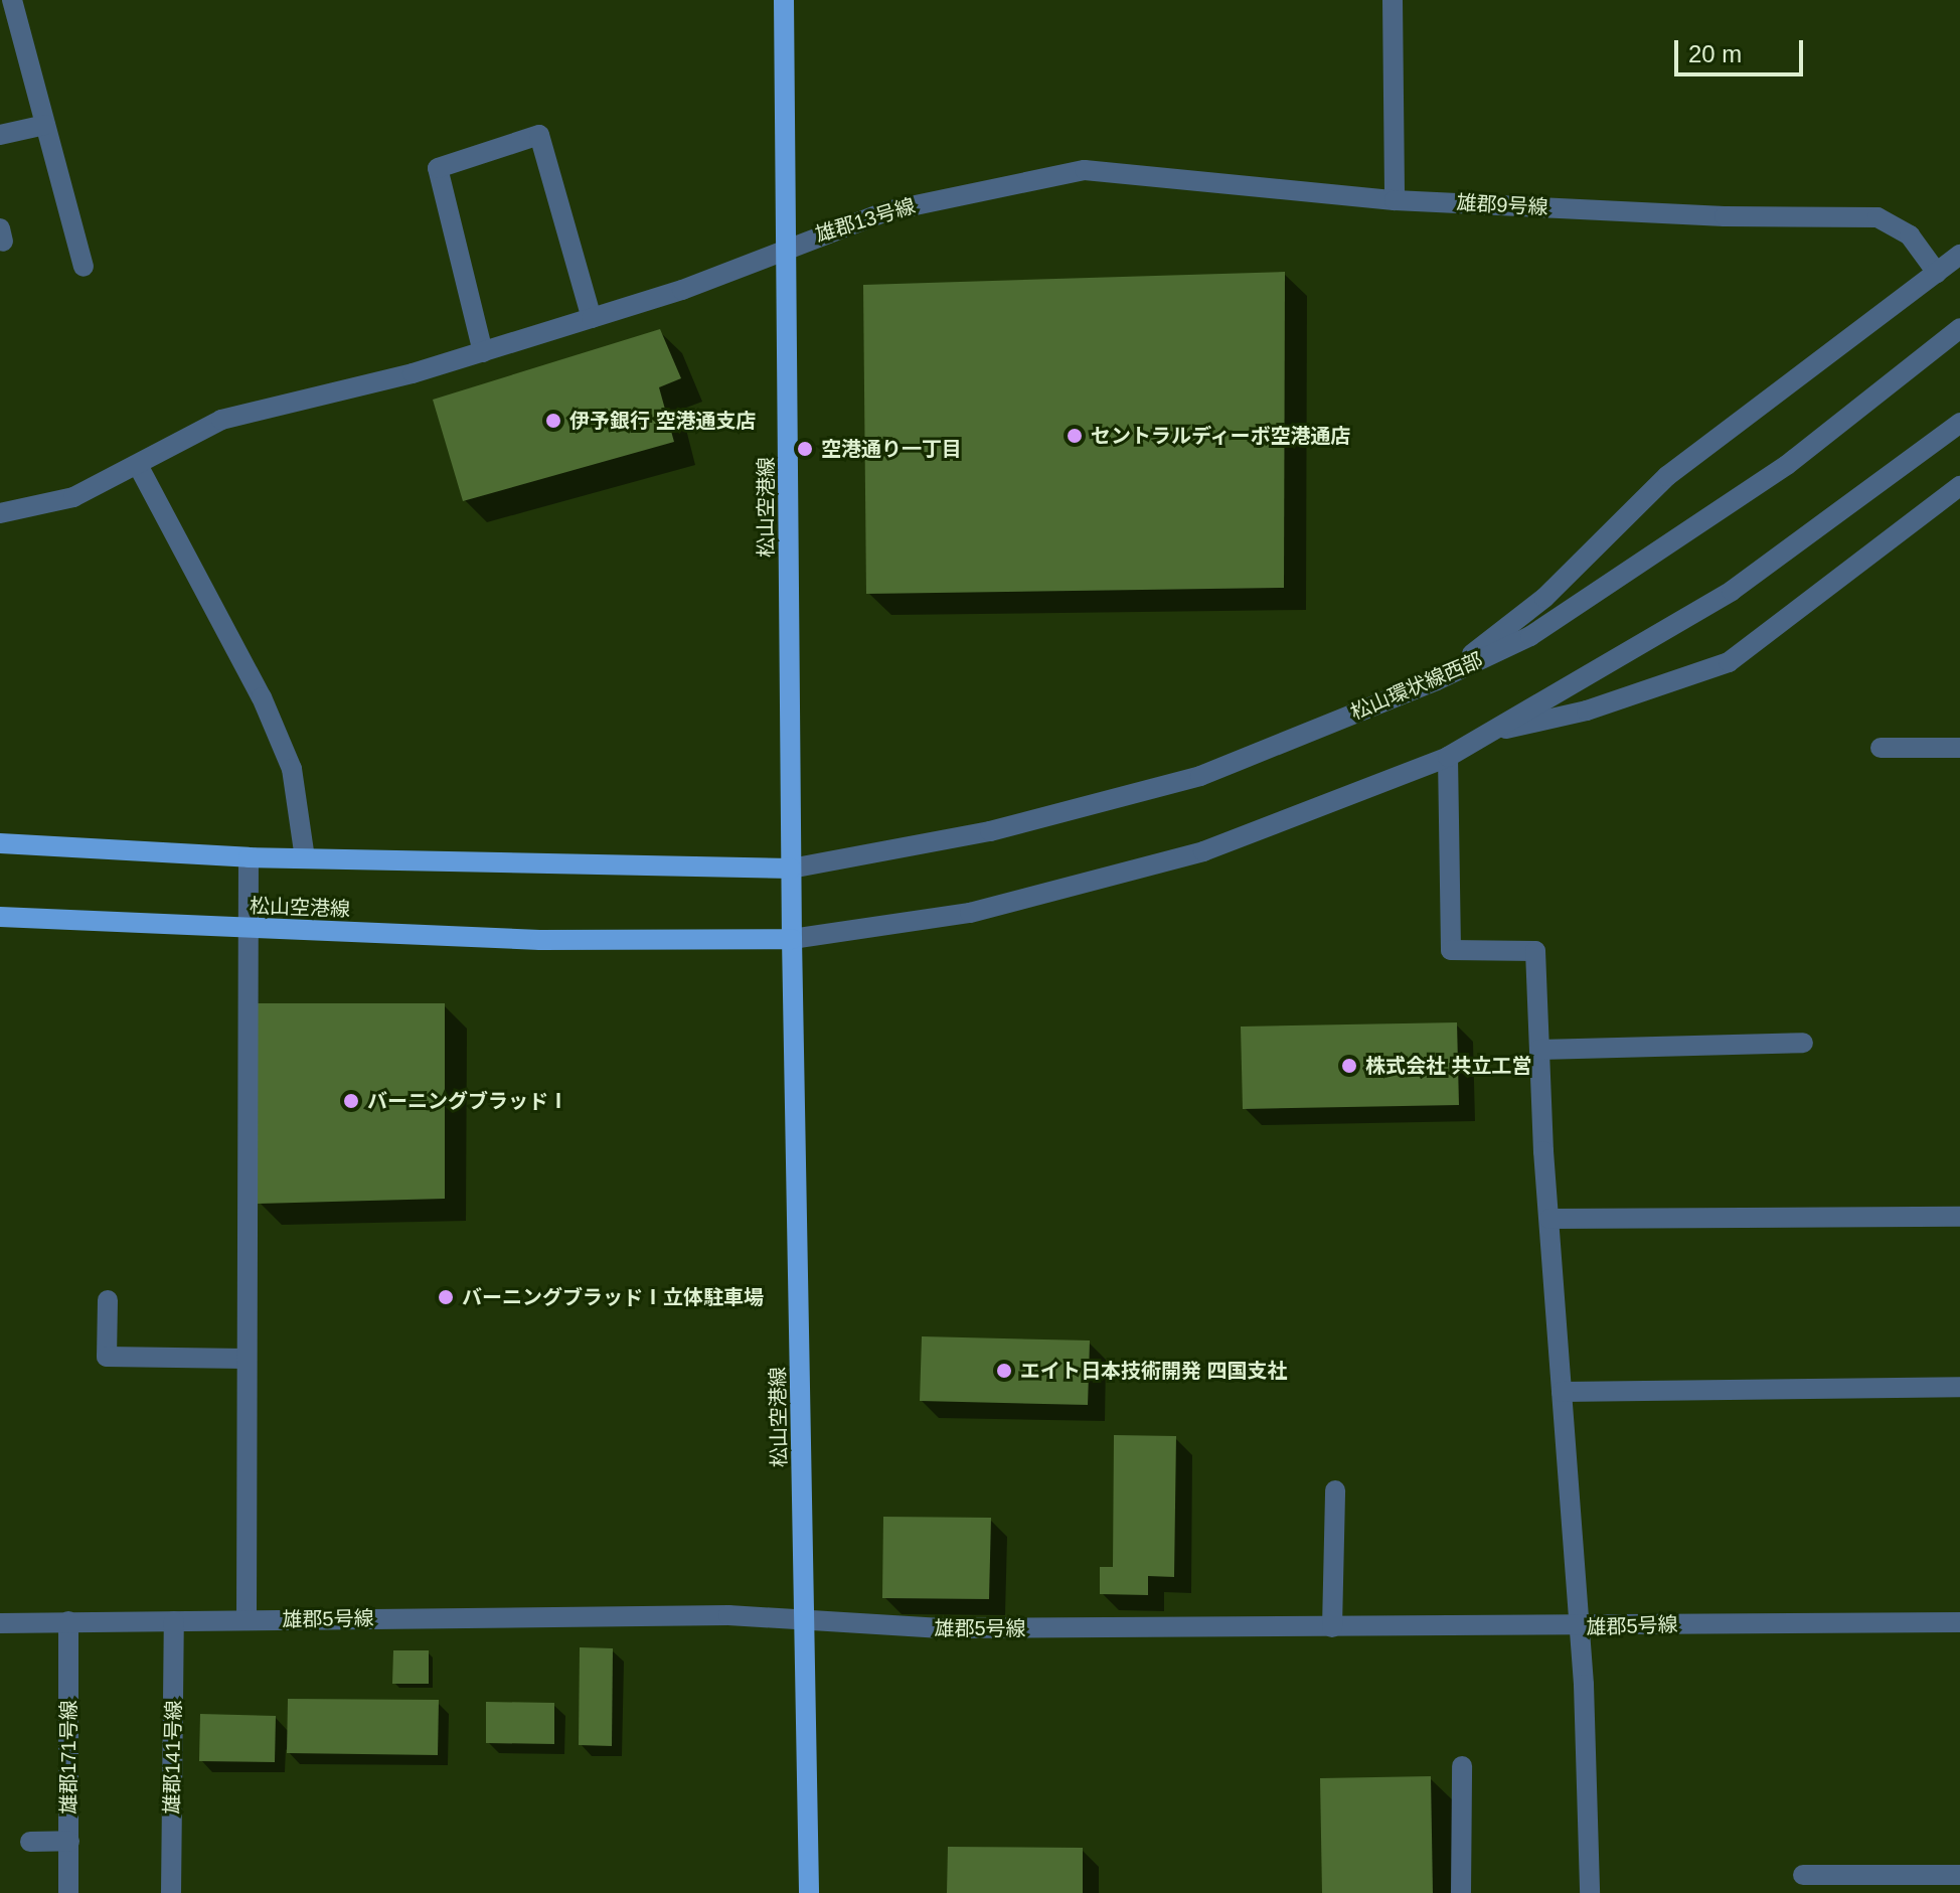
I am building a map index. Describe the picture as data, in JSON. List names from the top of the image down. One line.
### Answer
{"streets":{"main road":["松山空港線"],"street":["雄郡9号線","雄郡13号線","松山環状線西部","雄郡5号線","雄郡171号線","雄郡141号線"]},"crossings":[["雄郡9号線","雄郡13号線"],["雄郡13号線","松山空港線"],["松山空港線","松山環状線西部"],["松山空港線","雄郡5号線"],["雄郡5号線","雄郡171号線"],["雄郡5号線","雄郡141号線"]],"places":["伊予銀行 空港通支店","セントラルディーボ空港通店","空港通り一丁目","株式会社 共立工営","バーニングブラッドⅠ","バーニングブラッドⅠ立体駐車場","エイト日本技術開発 四国支社"],"scale_bar":"20 m"}
